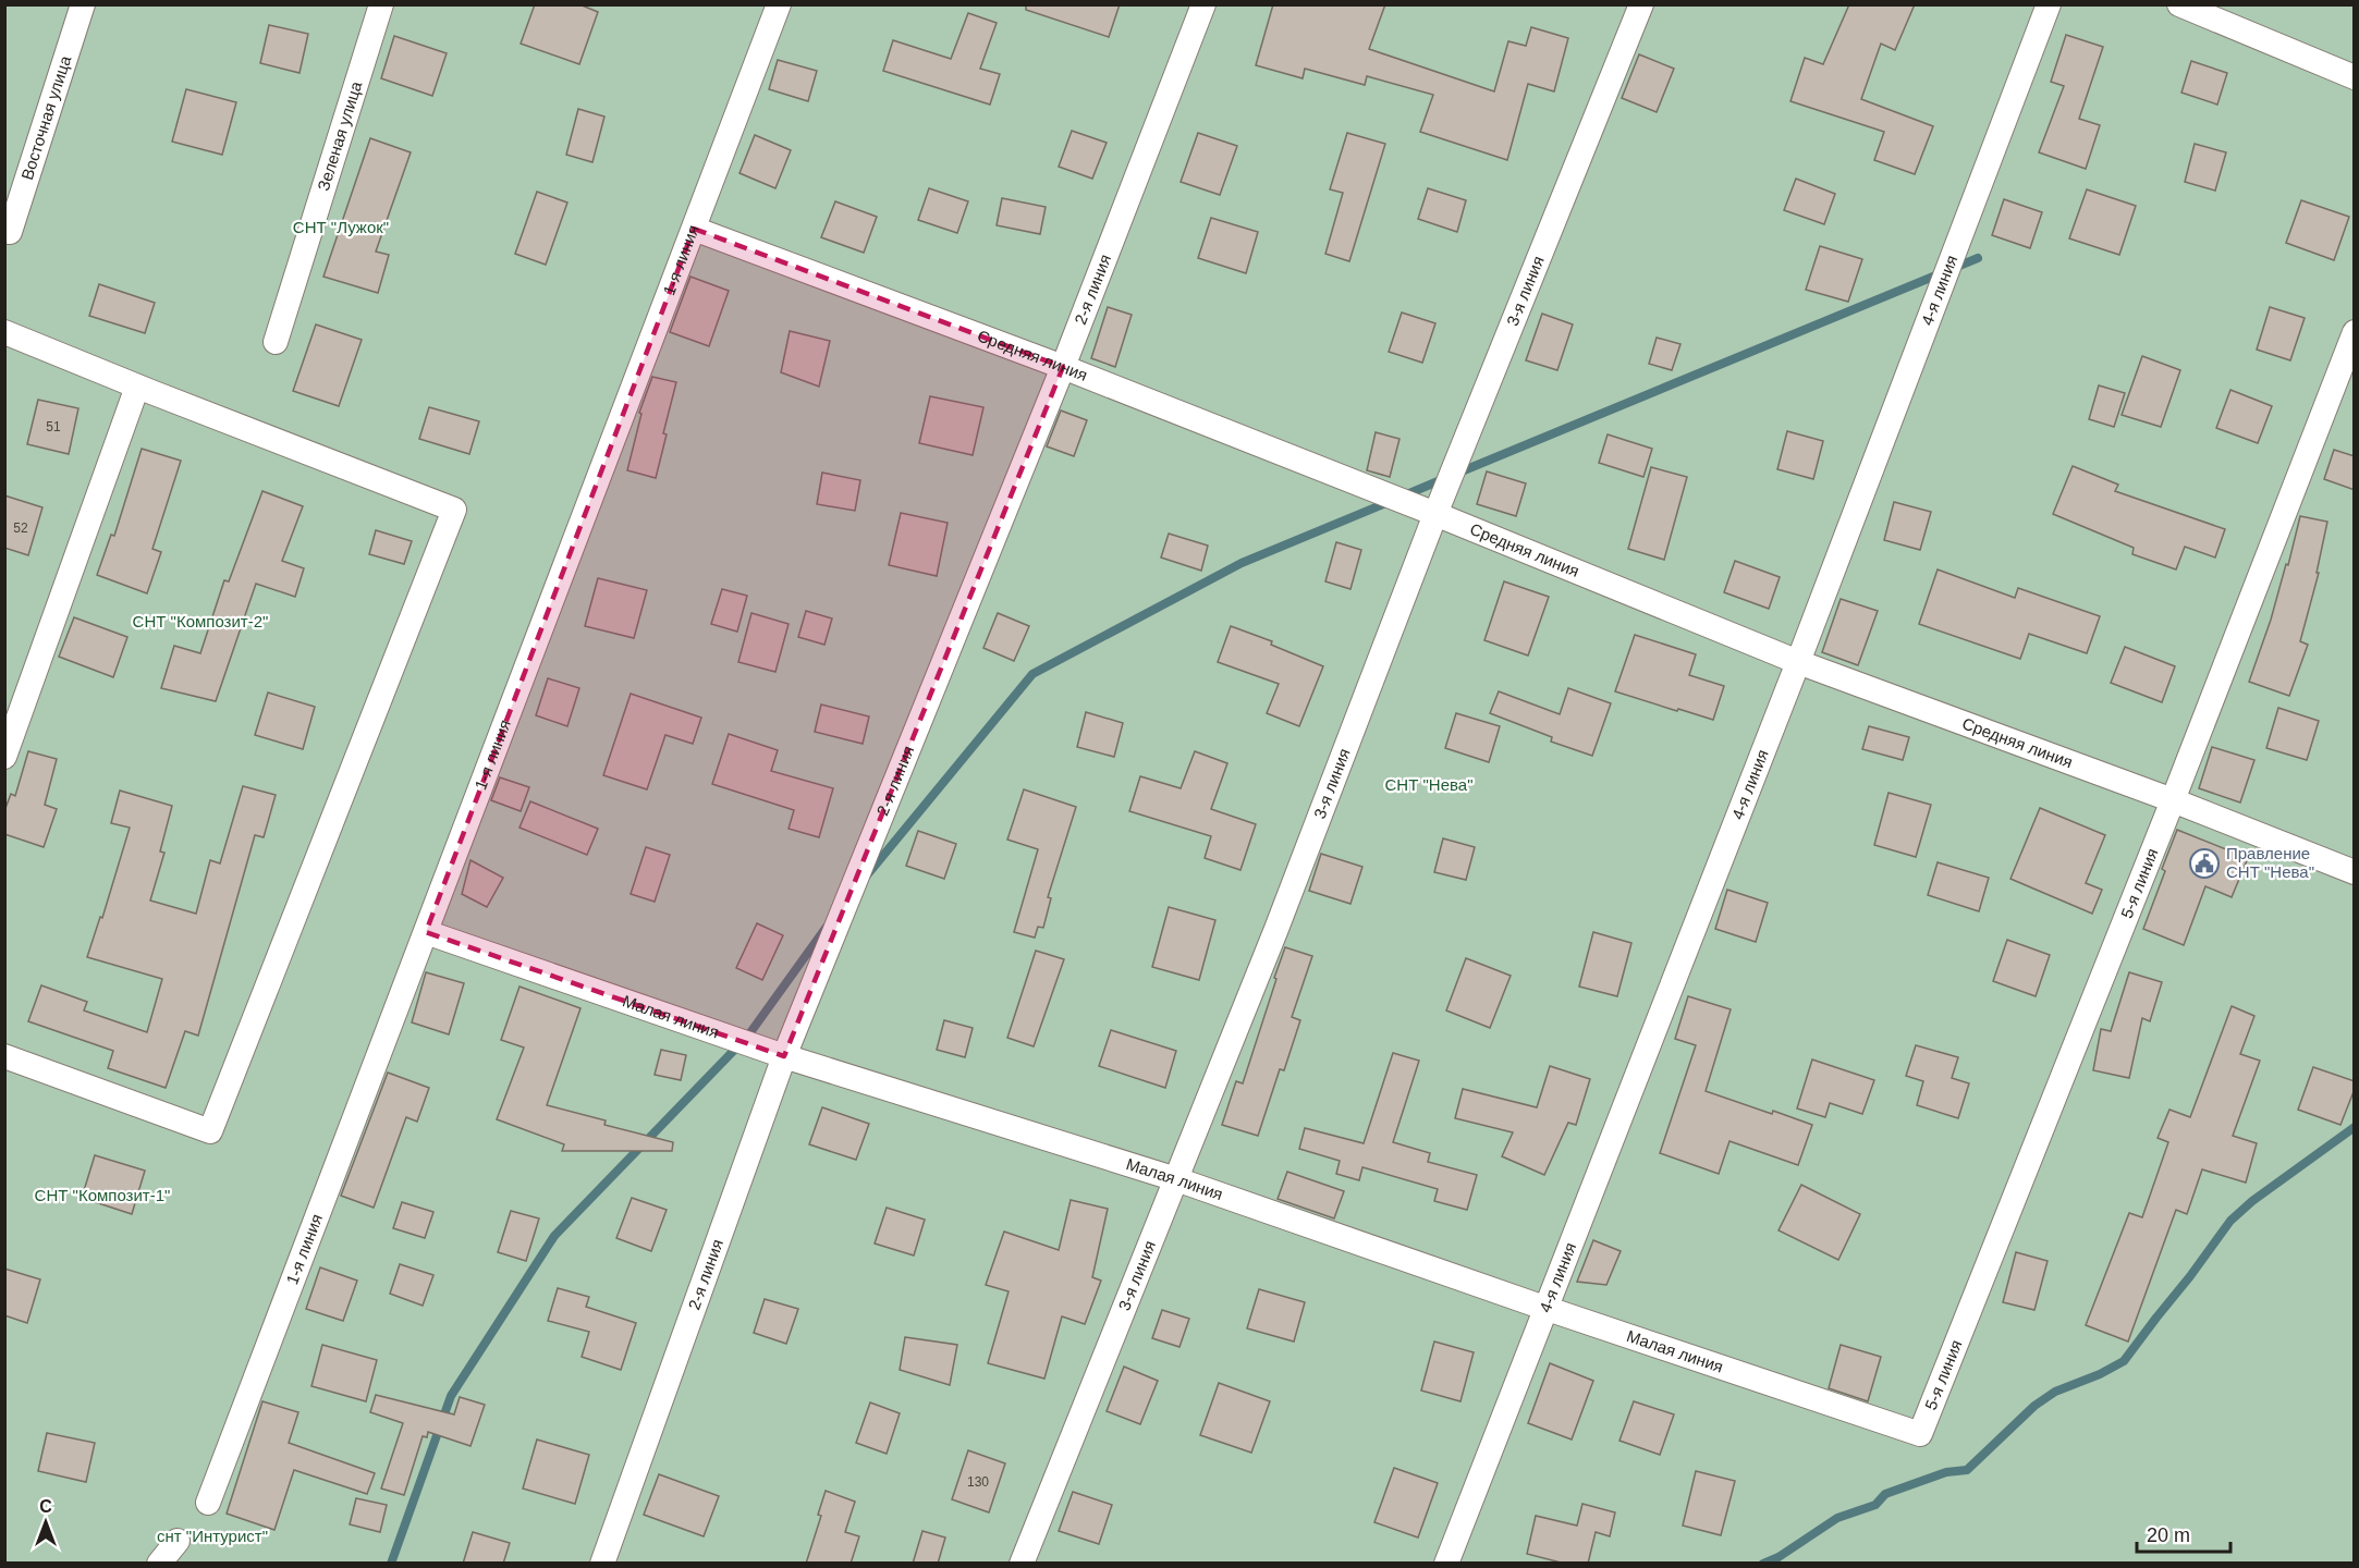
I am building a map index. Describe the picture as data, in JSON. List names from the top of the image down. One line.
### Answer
{"streets":{"street":["Восточная улица","Зеленая улица","1-я линия","2-я линия","4-я линия","3-я линия","Средняя линия","5-я линия","Малая линия"]},"crossings":[["1-я линия","Средняя линия"],["1-я линия","Малая линия"],["2-я линия","Средняя линия"],["2-я линия","Малая линия"],["4-я линия","Средняя линия"],["4-я линия","Малая линия"],["3-я линия","Средняя линия"],["3-я линия","Малая линия"],["Средняя линия","5-я линия"],["5-я линия","Малая линия"]],"parks":["СНТ \"Лужок\"","СНТ \"Композит-2\"","СНТ \"Нева\"","СНТ \"Композит-1\"","снт \"Интурист\""],"places":{"public building":["Правление СНТ \"Нева\""]},"house_numbers":["51","52","130"],"scale_bar":"20 m","north":"top"}
